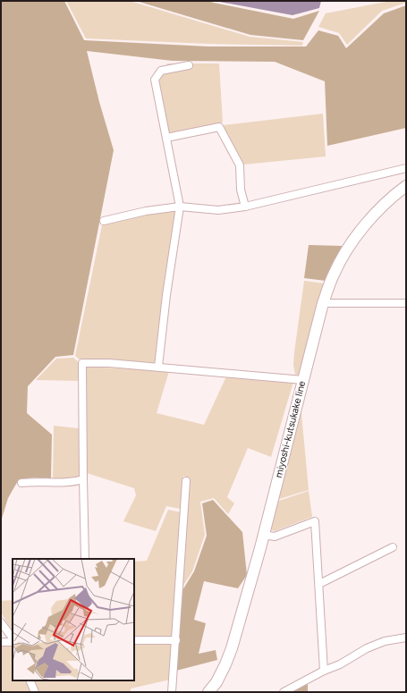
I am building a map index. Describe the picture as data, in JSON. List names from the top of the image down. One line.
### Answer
{"streets":{"main road":["miyoshi-kutsukake line"]}}
